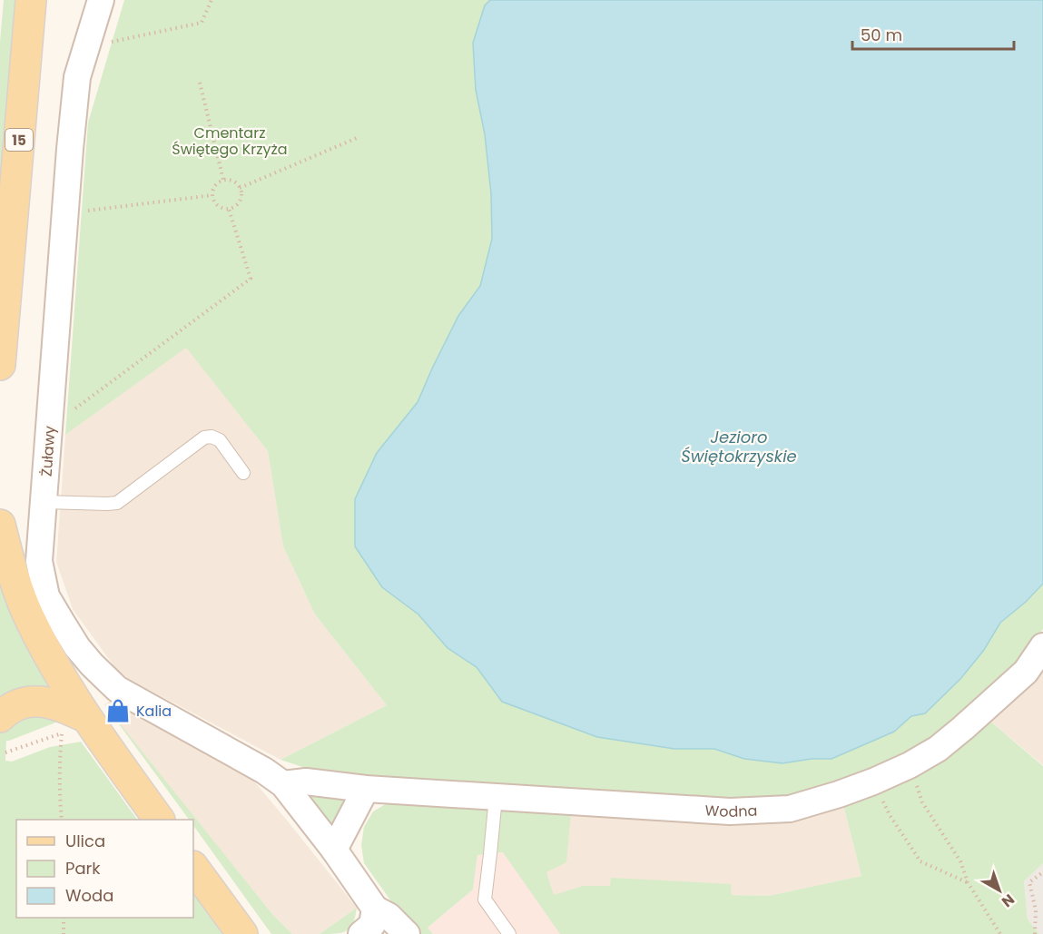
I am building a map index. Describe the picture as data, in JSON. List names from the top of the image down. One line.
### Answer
{"streets":{"main road":["15"],"street":["Żuławy","Wodna"]},"crossings":[["Żuławy","Wodna"]],"water":["Jezioro Świętokrzyskie"],"parks":["Cmentarz Świętego Krzyża"],"places":{"shop":["Kalia"]},"legend":["Ulica","Park","Woda"],"scale_bar":"50 m","north":"bottom right"}
